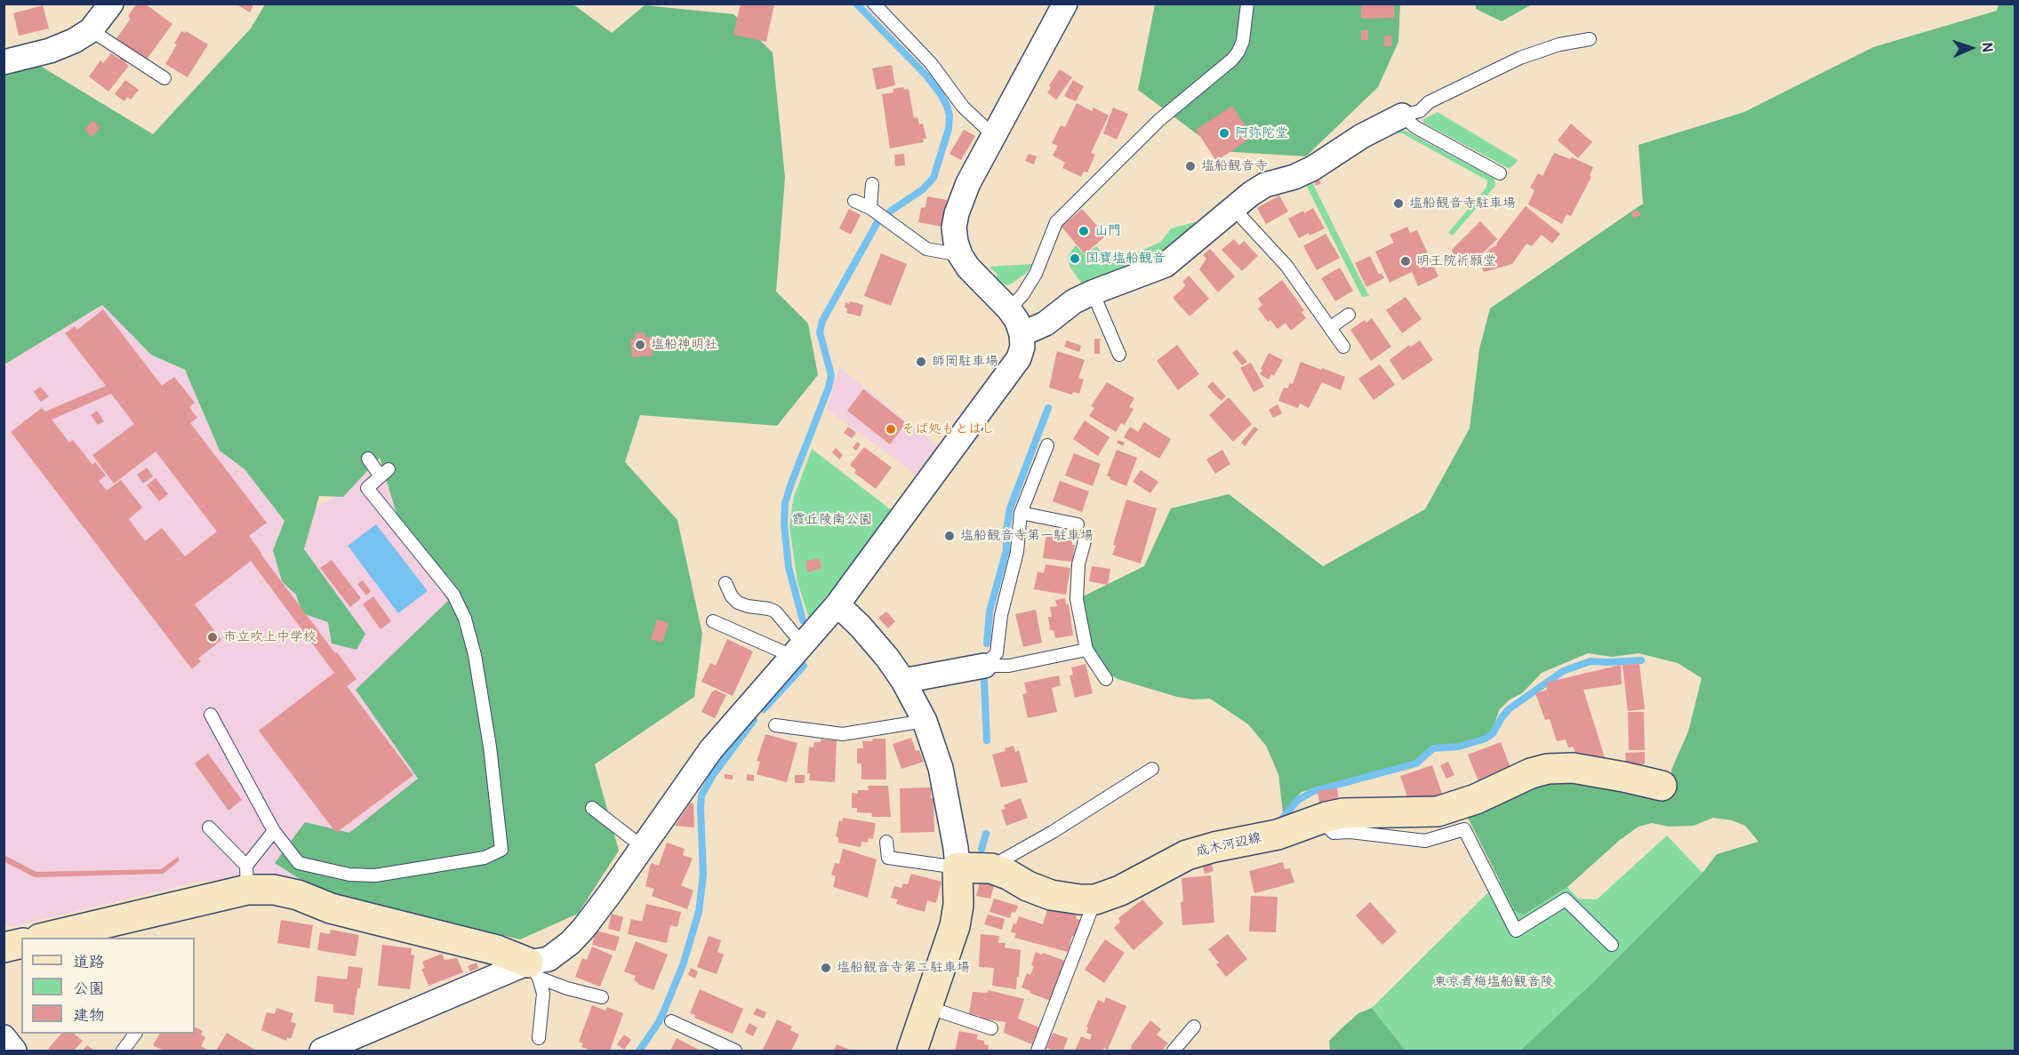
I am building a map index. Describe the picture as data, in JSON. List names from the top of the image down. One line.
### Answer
{"streets":{"main road":["成木河辺線"]},"parks":["霞丘陵南公園","東京青梅塩船観音陵"],"places":["阿弥陀堂","塩船観音寺","塩船観音寺駐車場","山門","国寶塩船観音","明王院祈願堂","塩船神明社","師岡駐車場","そば処もとはし","塩船観音寺第一駐車場","市立吹上中学校","塩船観音寺第二駐車場"],"legend":["道路","公園","建物"],"north":"right"}
